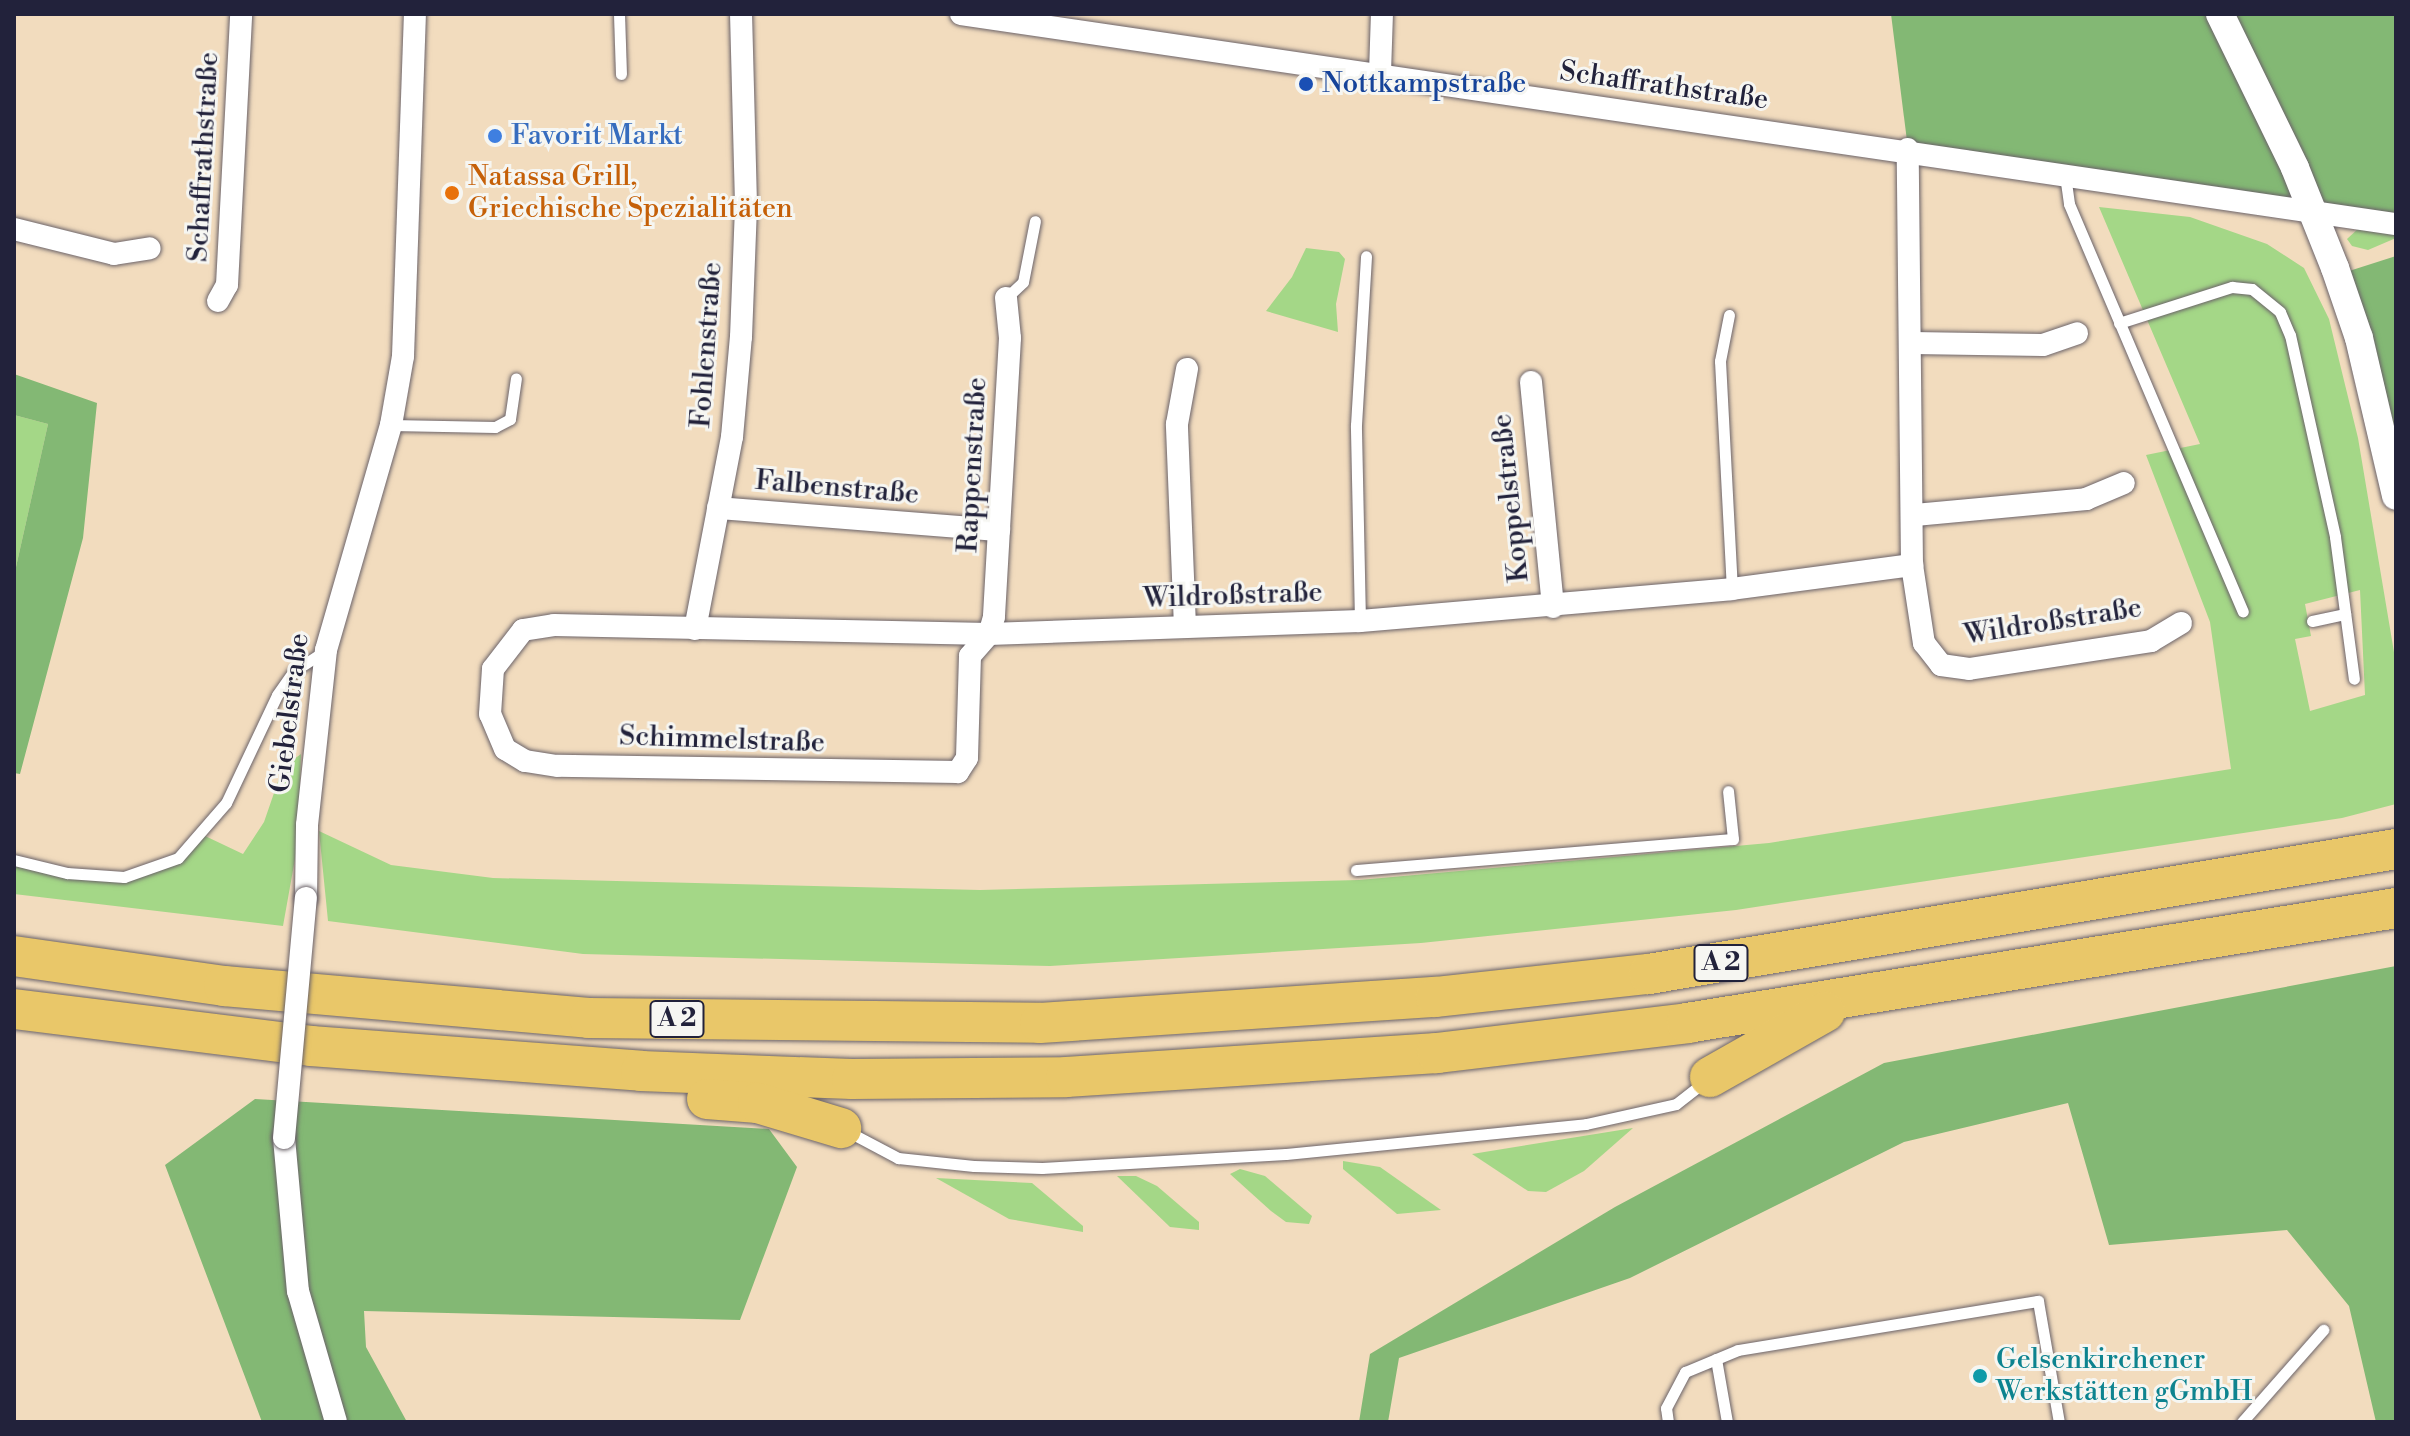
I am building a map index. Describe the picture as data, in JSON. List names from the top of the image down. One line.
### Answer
{"streets":{"highway":["A 2"],"street":["Schaffrathstraße","Fohlenstraße","Rappenstraße","Falbenstraße","Koppelstraße","Wildroßstraße","Giebelstraße","Schimmelstraße"]},"crossings":[["Schaffrathstraße","Wildroßstraße"],["Fohlenstraße","Falbenstraße"],["Fohlenstraße","Wildroßstraße"],["Rappenstraße","Falbenstraße"],["Rappenstraße","Wildroßstraße"],["Rappenstraße","Schimmelstraße"],["Koppelstraße","Wildroßstraße"],["Wildroßstraße","Schimmelstraße"]],"places":["Nottkampstraße","Favorit Markt","Natassa Grill, Griechische Spezialitäten","Gelsenkirchener Werkstätten gGmbH"]}
